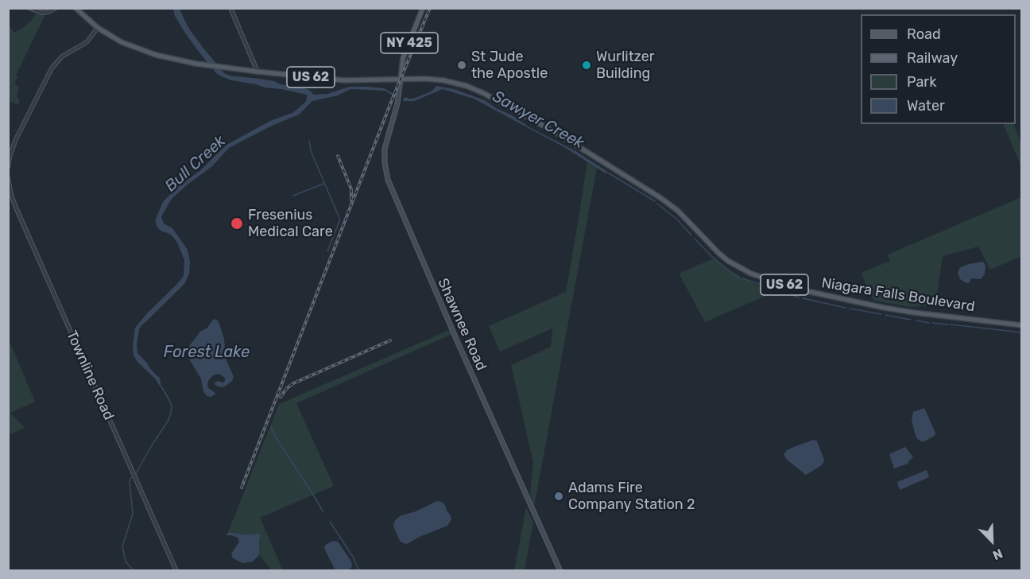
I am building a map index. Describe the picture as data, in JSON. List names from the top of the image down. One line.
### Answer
{"streets":{"main road":["NY 425","US 62","Niagara Falls Boulevard","Shawnee Road"],"street":["Townline Road"]},"crossings":[["NY 425","Niagara Falls Boulevard"],["NY 425","Shawnee Road"],["Niagara Falls Boulevard","Shawnee Road"]],"water":["Sawyer Creek","Bull Creek","Forest Lake"],"places":["St Jude the Apostle","Wurlitzer Building","Fresenius Medical Care","Adams Fire Company Station 2"],"legend":["Road","Railway","Park","Water"],"north":"bottom right"}
